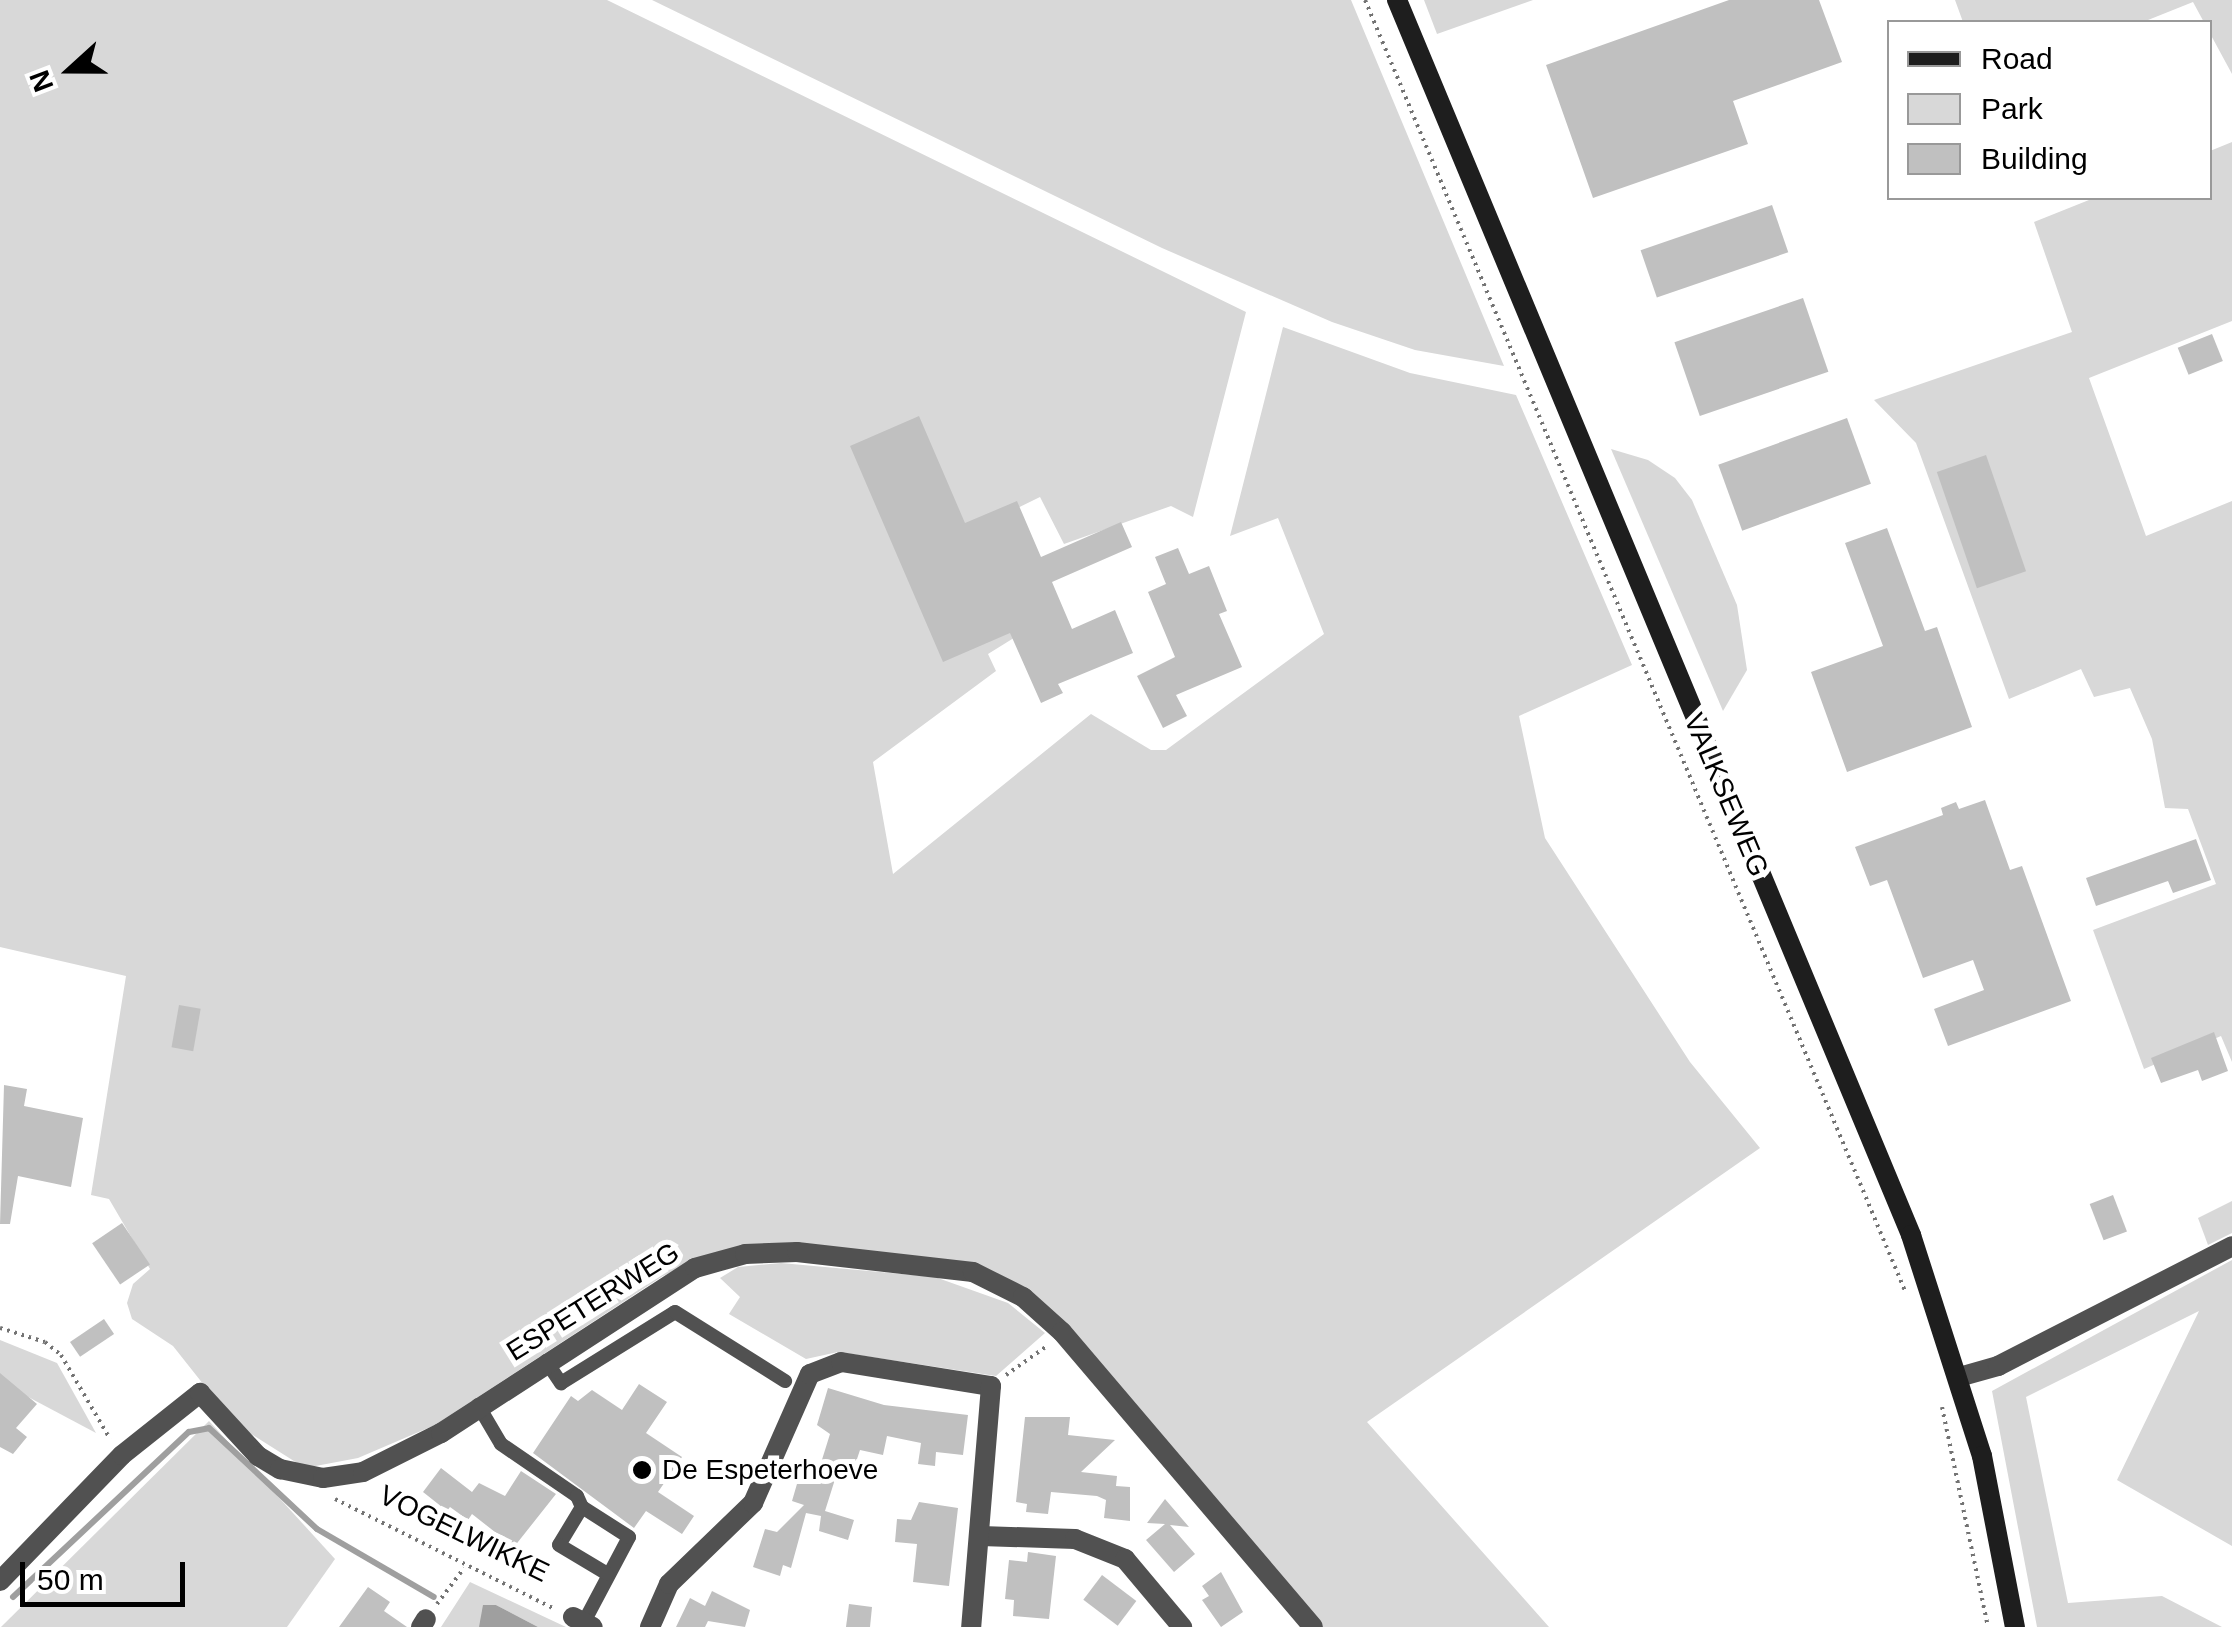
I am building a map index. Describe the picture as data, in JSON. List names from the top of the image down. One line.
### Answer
{"streets":{"main road":["VALKSEWEG"],"street":["ESPETERWEG"],"path":["VOGELWIKKE"]},"crossings":[["ESPETERWEG","VOGELWIKKE"]],"places":["De Espeterhoeve"],"legend":["Road","Park","Building"],"scale_bar":"50 m","north":"left"}
